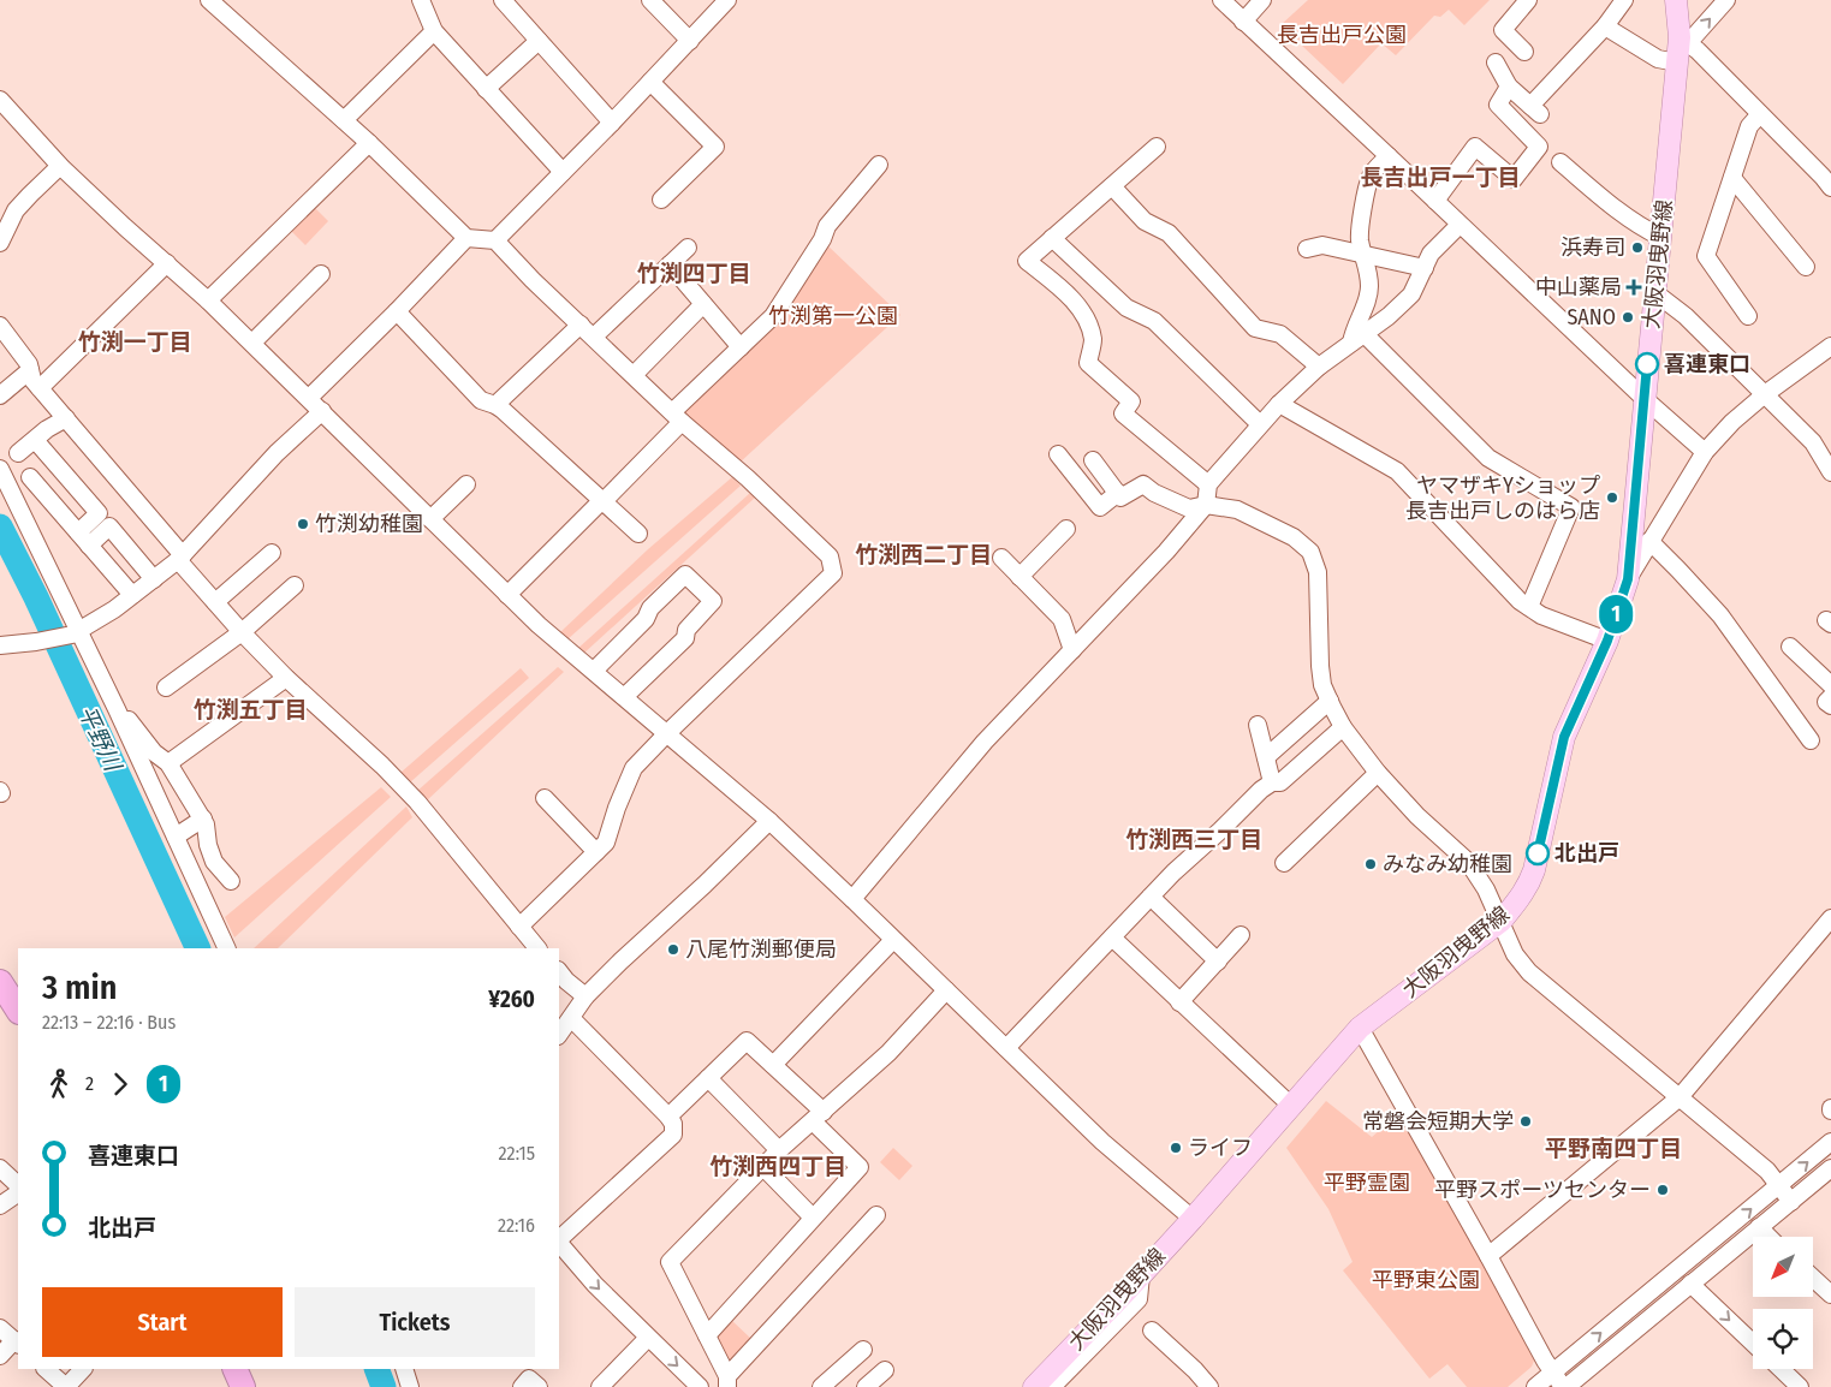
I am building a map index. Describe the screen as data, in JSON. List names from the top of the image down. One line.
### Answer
{"streets":{"main road":["大阪羽曳野線"]},"districts":["長吉出戸一丁目","竹渕四丁目","竹渕一丁目","竹渕西二丁目","竹渕五丁目","竹渕西三丁目","平野南四丁目","竹渕西四丁目"],"water":["平野川"],"parks":["長吉出戸公園","竹渕第一公園","平野霊園","平野東公園"],"places":{"other":["浜寿司","SANO","喜連東口","ヤマザキYショップ 長吉出戸しのはら店","竹渕幼稚園","北出戸","みなみ幼稚園","八尾竹渕郵便局","常磐会短期大学","ライフ","平野スポーツセンター"],"health":["中山薬局"]},"lines":["bus line 1"],"north":"bottom left","page":{"on_map":"1","heading":["3 min","22:13 – 22:16 · Bus","¥260"],"legs":["2","1"],"list":[{"name":"喜連東口","value":"22:15"},{"name":"北出戸","value":"22:16"}],"buttons":["Start","Tickets"]}}
